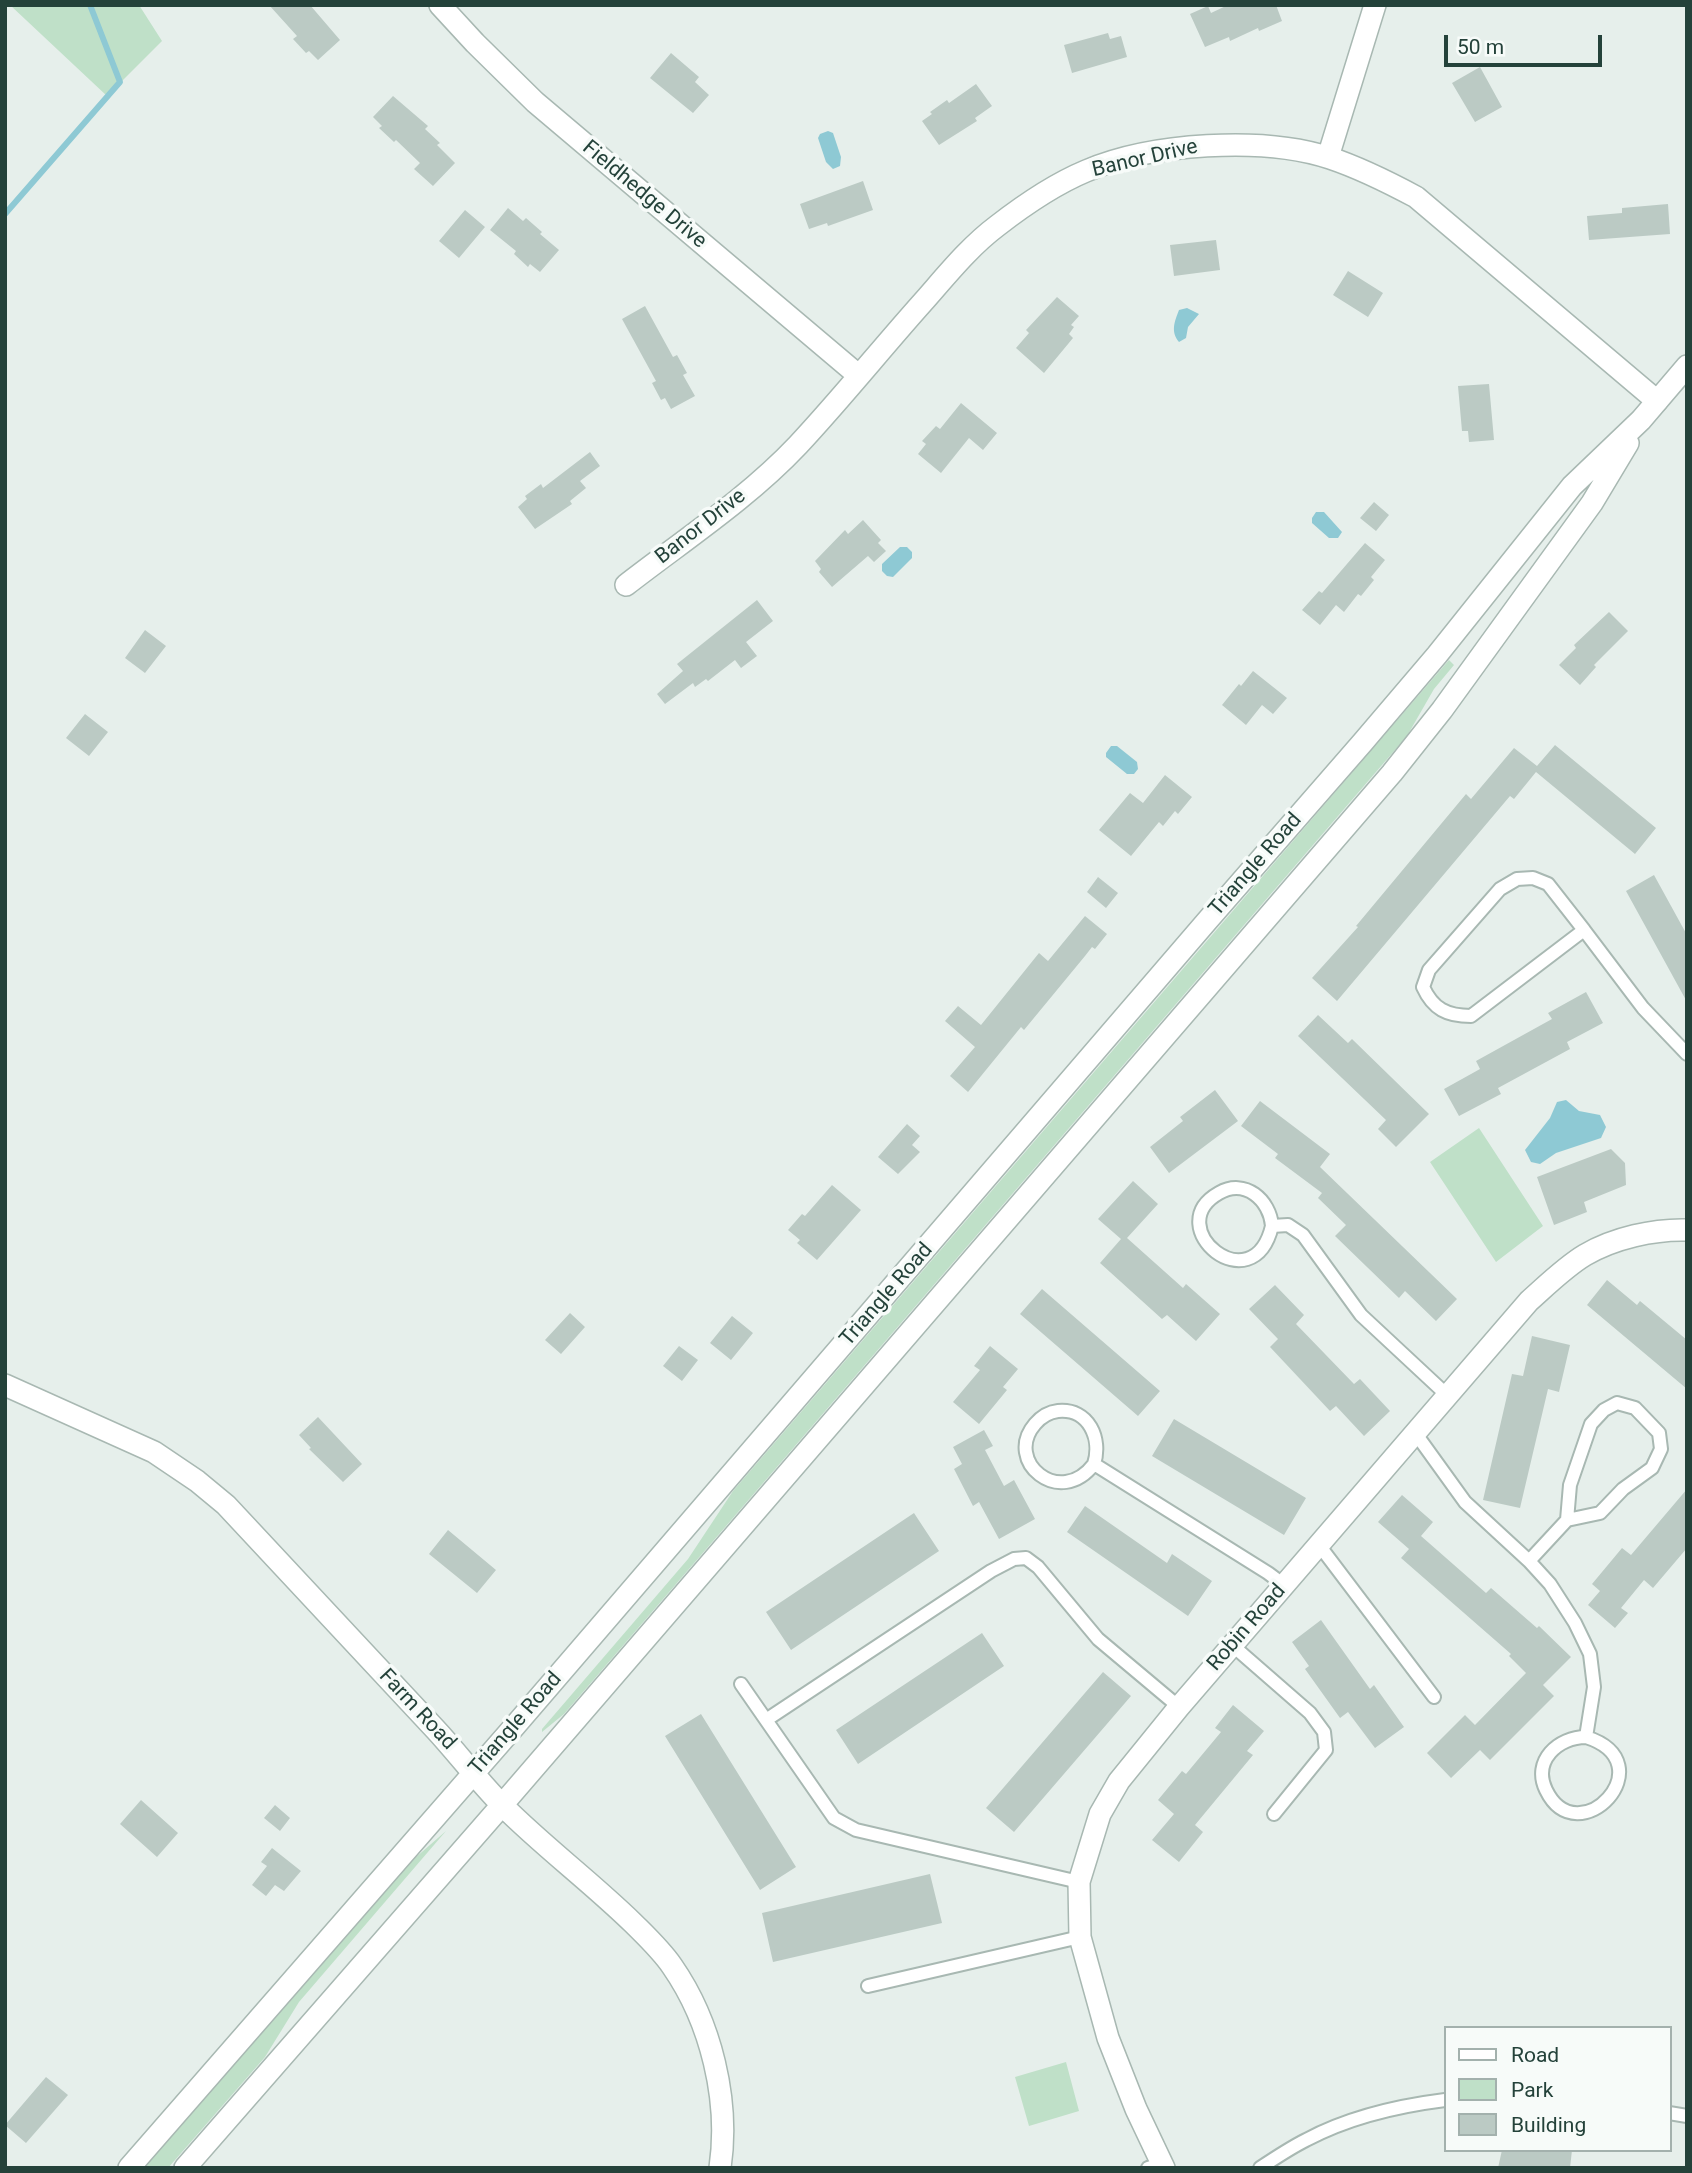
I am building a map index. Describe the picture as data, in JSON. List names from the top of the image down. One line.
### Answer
{"streets":{"street":["Banor Drive","Fieldhedge Drive","Triangle Road","Robin Road","Farm Road"]},"crossings":[["Banor Drive","Fieldhedge Drive"],["Banor Drive","Triangle Road"],["Triangle Road","Farm Road"]],"legend":["Road","Park","Building"],"scale_bar":"50 m"}
